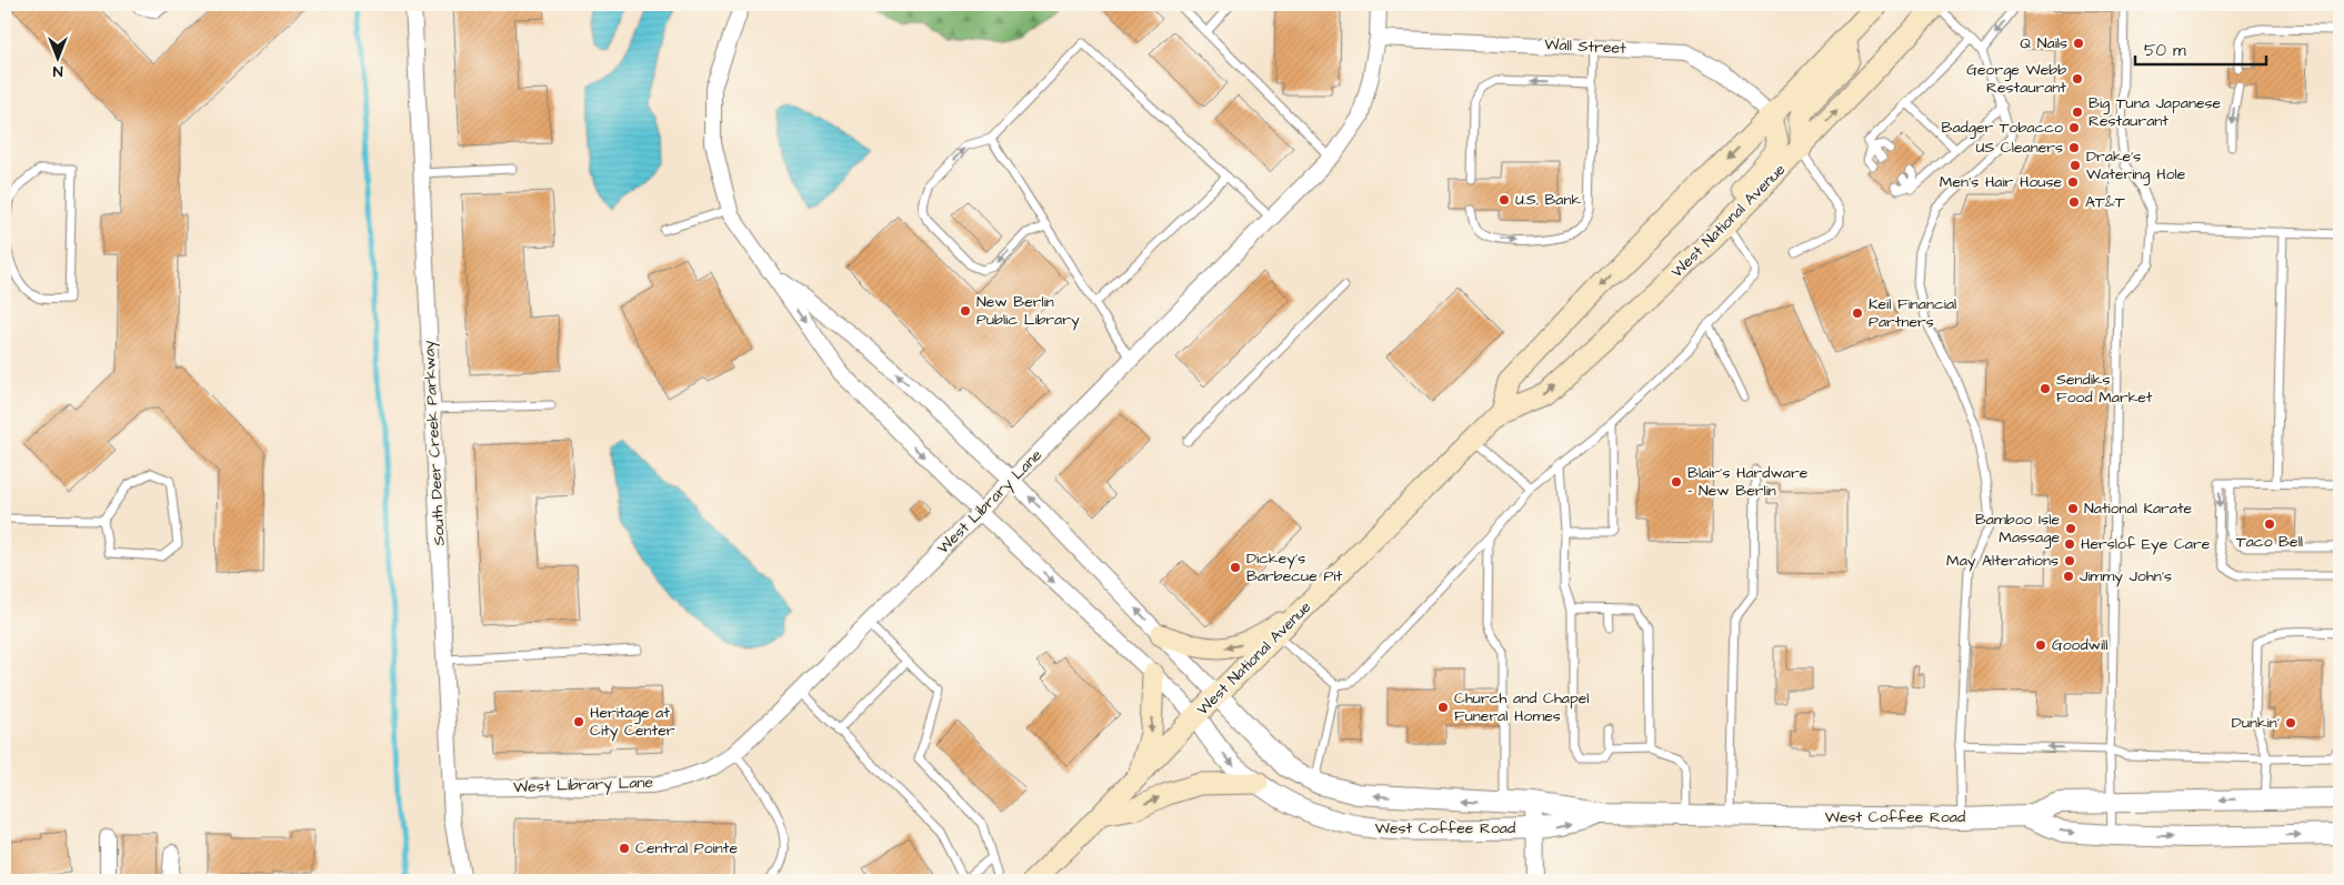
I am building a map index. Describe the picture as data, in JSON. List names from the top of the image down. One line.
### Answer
{"streets":{"main road":["West National Avenue"],"street":["Wall Street","South Deer Creek Parkway","West Library Lane","West Coffee Road"]},"crossings":[["Wall Street","West Library Lane"],["West National Avenue","West Coffee Road"],["South Deer Creek Parkway","West Library Lane"]],"places":["Q Nails","George Webb Restaurant","Big Tuna Japanese Restaurant","Badger Tobacco","US Cleaners","Drake's Watering Hole","Men's Hair House","U.S. Bank","AT&T","New Berlin Public Library","Keil Financial Partners","Sendiks Food Market","Blair's Hardware - New Berlin","National Karate","Taco Bell","Bamboo Isle Massage","Herslof Eye Care","May Alterations","Dickey's Barbecue Pit","Jimmy John's","Goodwill","Church and Chapel Funeral Homes","Heritage at City Center","Dunkin'","Central Pointe"],"scale_bar":"50 m","north":"bottom"}
